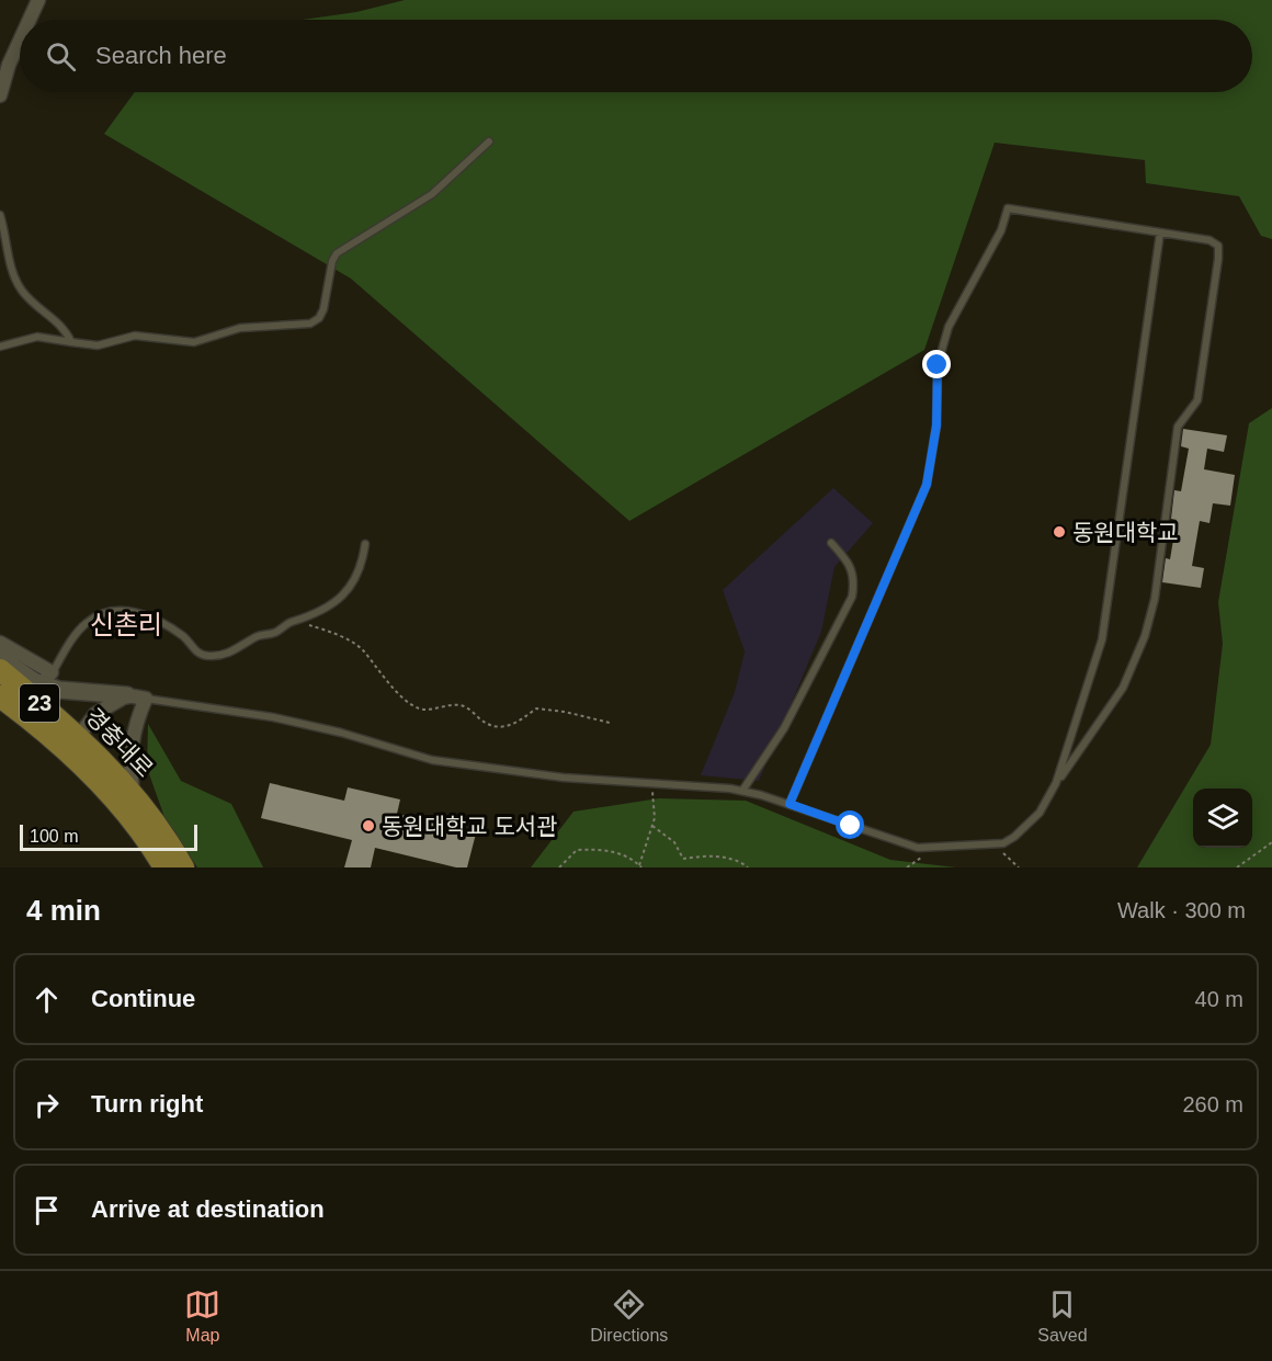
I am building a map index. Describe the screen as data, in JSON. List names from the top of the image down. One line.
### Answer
{"streets":{"main road":["23","경충대로"]},"districts":["신촌리"],"places":["동원대학교","동원대학교 도서관"],"scale_bar":"100 m","page":{"search":"Search here","scale":"100 m","heading":["4 min","Walk · 300 m"],"list":[["Continue","40 m"],["Turn right","260 m"],"Arrive at destination"],"nav":["Map","Directions","Saved"]}}
